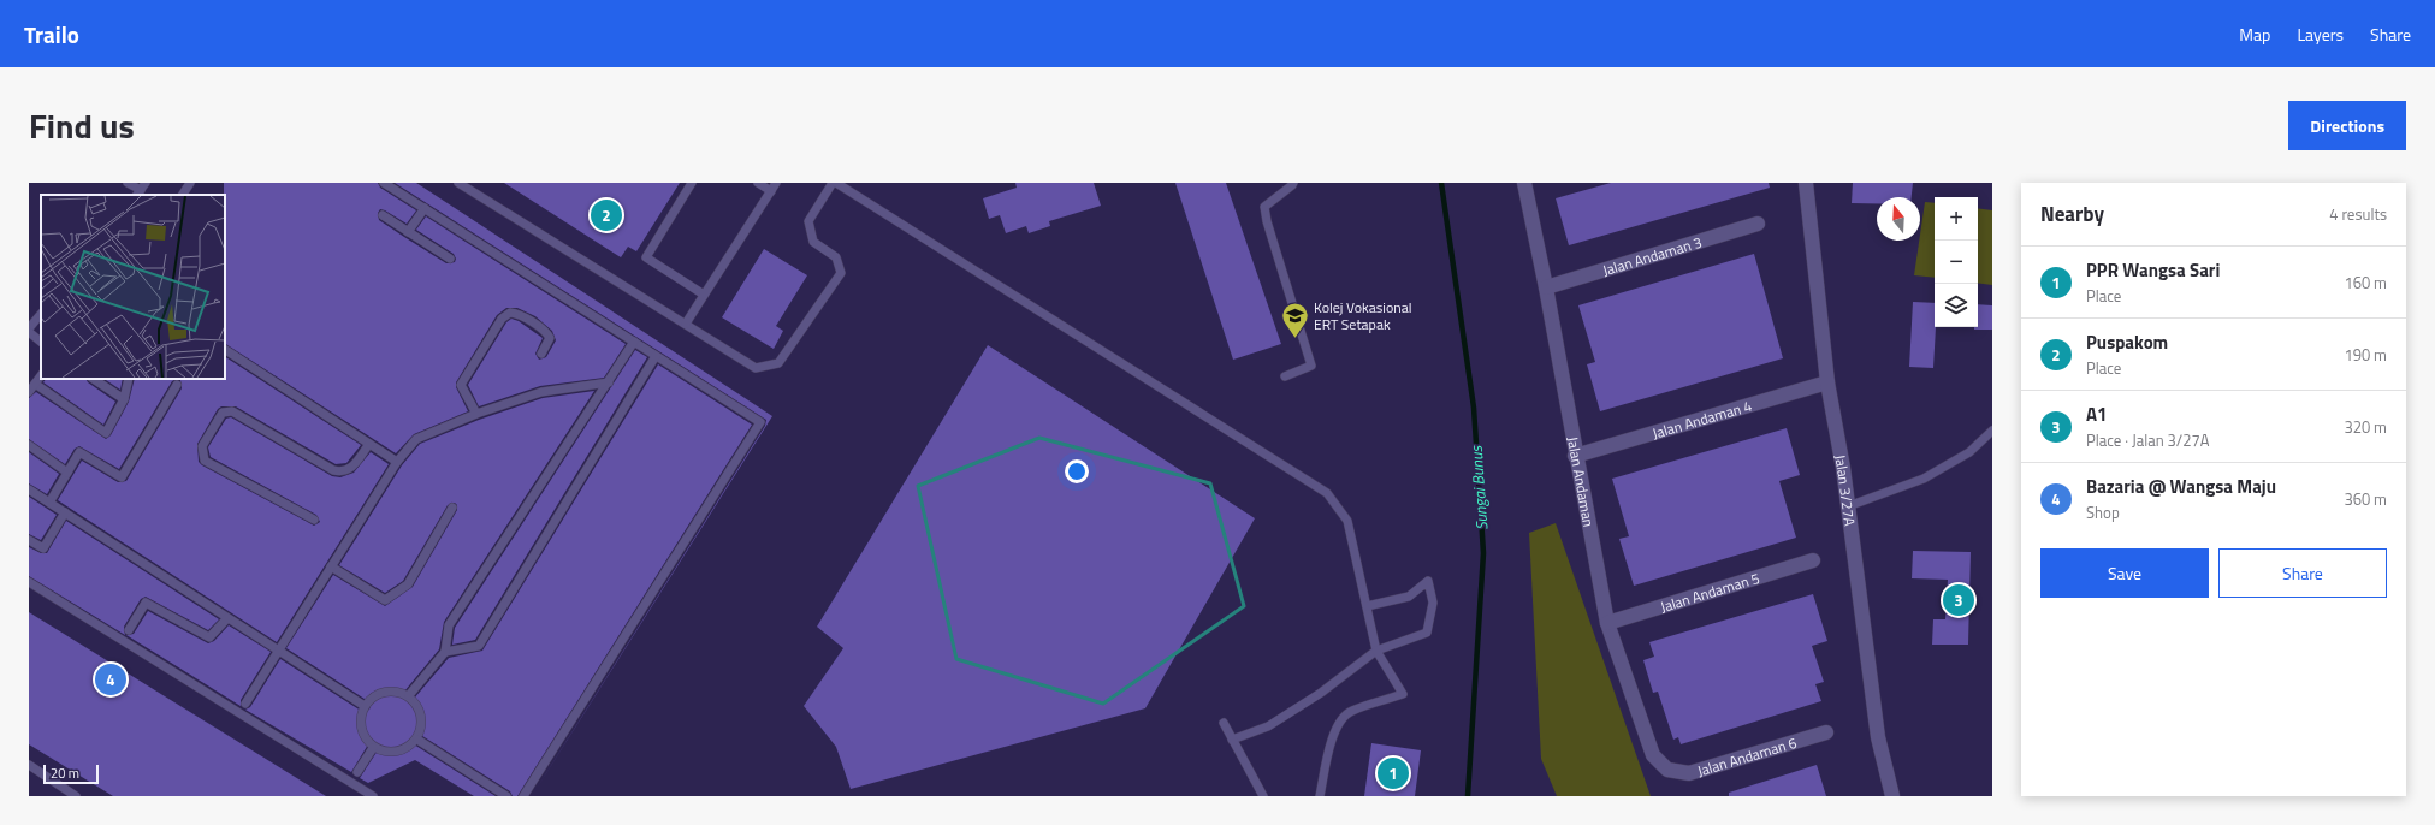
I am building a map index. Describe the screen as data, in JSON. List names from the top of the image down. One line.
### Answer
{"streets":{"street":["Jalan Andaman 3","Jalan Andaman 4","Jalan Andaman","Jalan 3/27A","Jalan Andaman 5","Jalan Andaman 6"]},"crossings":[["Jalan Andaman 3","Jalan Andaman"],["Jalan Andaman 4","Jalan Andaman"],["Jalan Andaman 4","Jalan 3/27A"],["Jalan Andaman","Jalan Andaman 5"],["Jalan Andaman","Jalan Andaman 6"]],"water":["Sungai Bunus"],"places":{"school or university":["Kolej Vokasional ERT Setapak"]},"scale_bar":"20 m","north":"top","page":{"header":"Trailo","nav":["Map","Layers","Share"],"title":"Find us","buttons":["Directions",["Save","Share"]],"heading":["Nearby","4 results"],"map_buttons":["+","−"],"pins":["2","3","4","1"],"list":[{"mark":"1","name":"PPR Wangsa Sari","note":"Place","value":"160 m"},{"mark":"2","name":"Puspakom","note":"Place","value":"190 m"},{"mark":"3","name":"A1","note":"Place · Jalan 3/27A","value":"320 m"},{"mark":"4","name":"Bazaria @ Wangsa Maju","note":"Shop","value":"360 m"}],"scale":"20 m"}}
